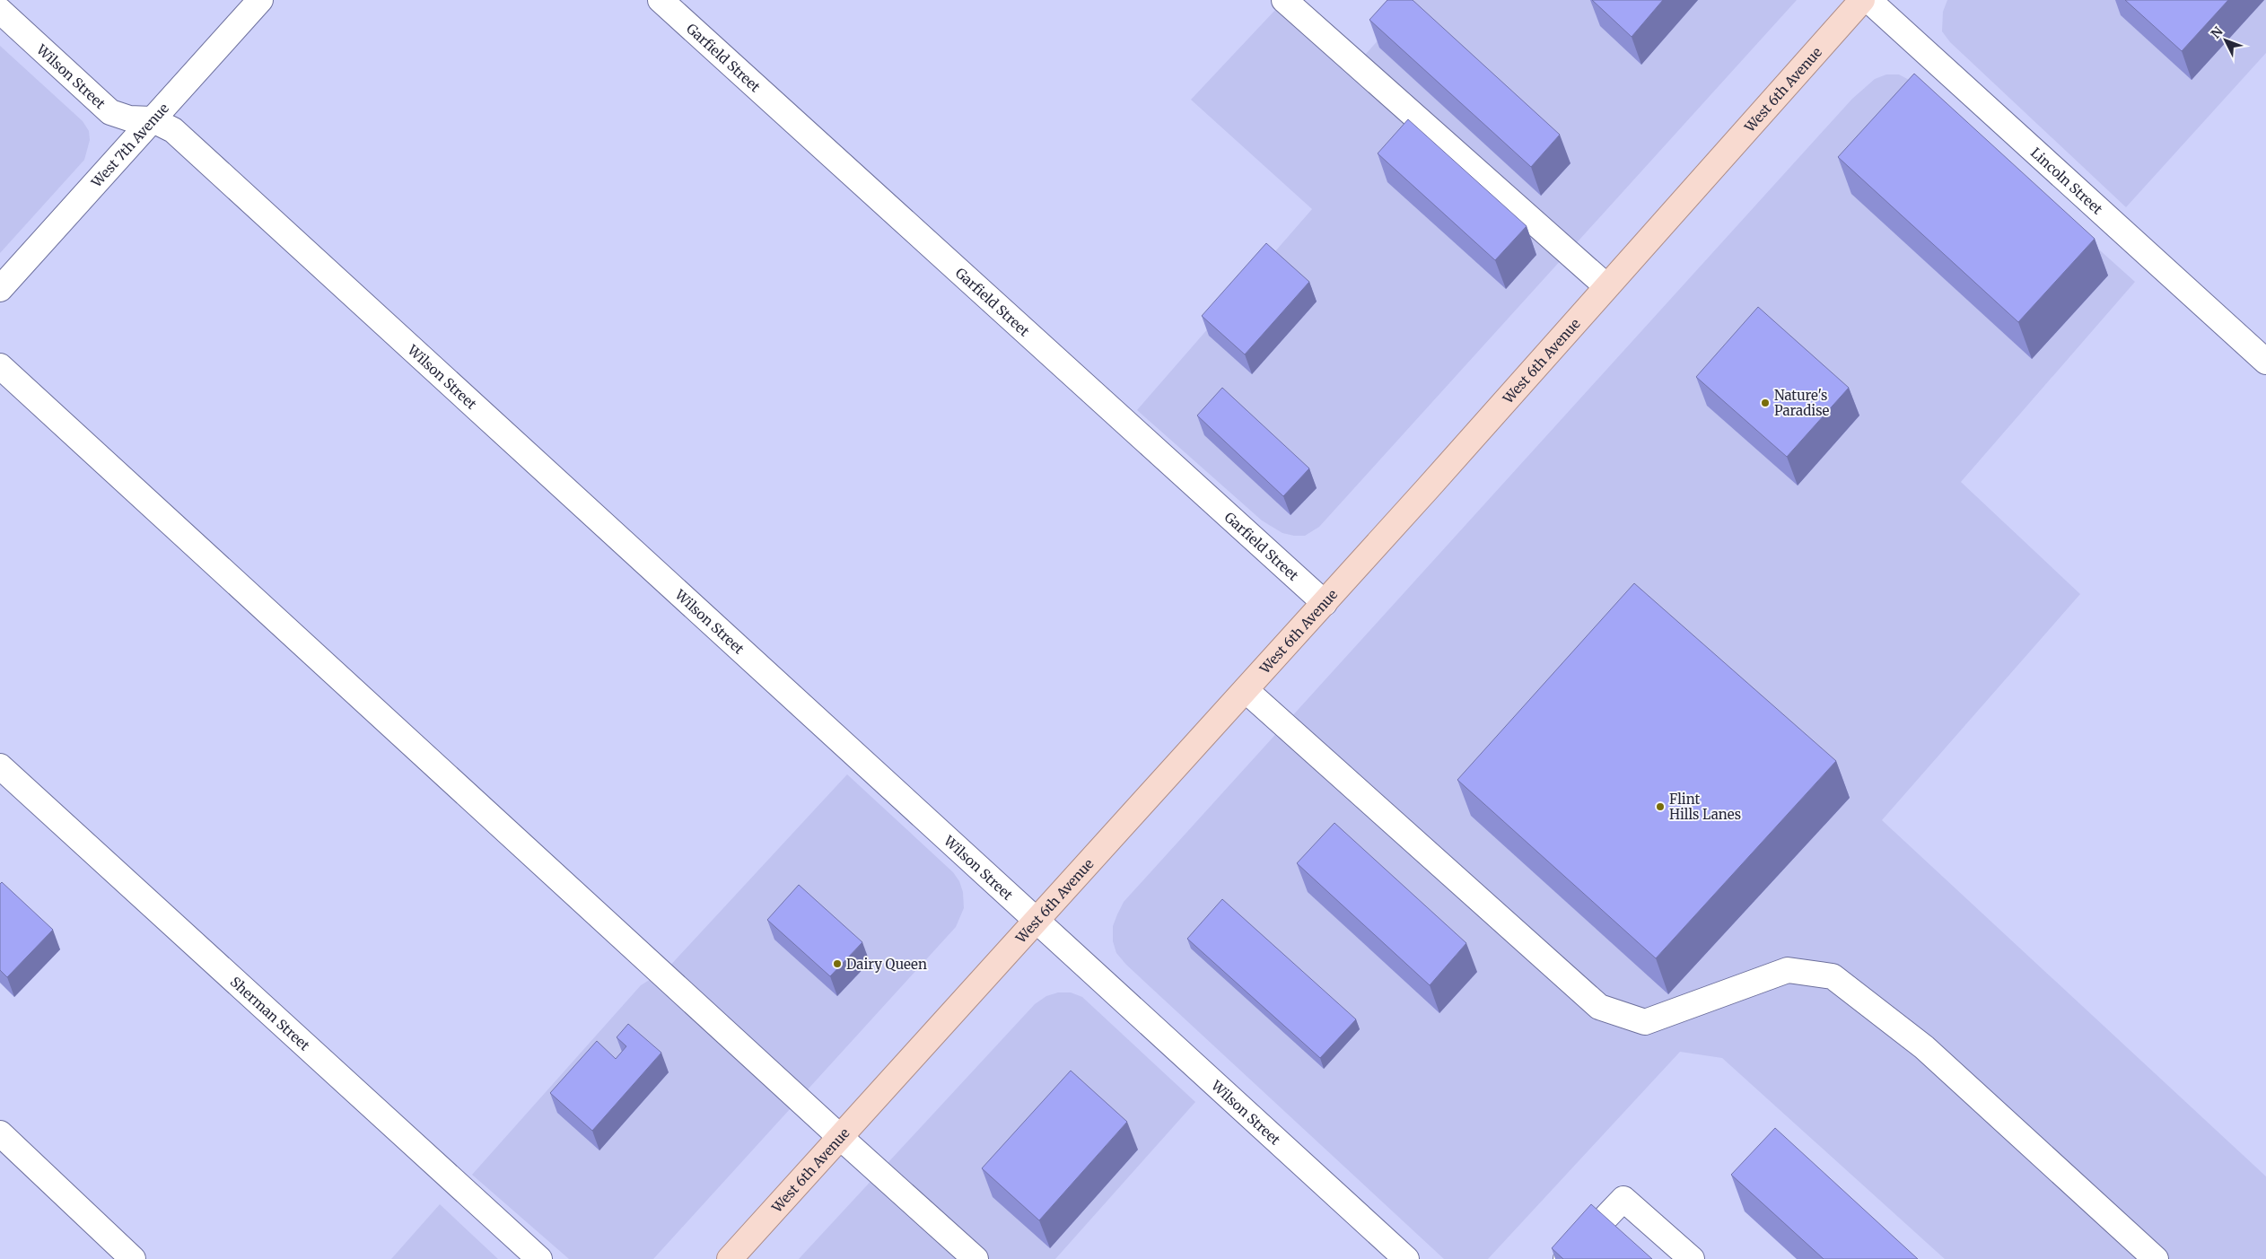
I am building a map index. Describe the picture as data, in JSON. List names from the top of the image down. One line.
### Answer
{"streets":{"main road":["West 6th Avenue"],"street":["Garfield Street","Wilson Street","West 7th Avenue","Lincoln Street","Sherman Street"]},"crossings":[["Garfield Street","West 6th Avenue"],["Wilson Street","West 6th Avenue"],["Wilson Street","West 7th Avenue"]],"places":["Nature's Paradise","Flint Hills Lanes","Dairy Queen"],"north":"top left"}
